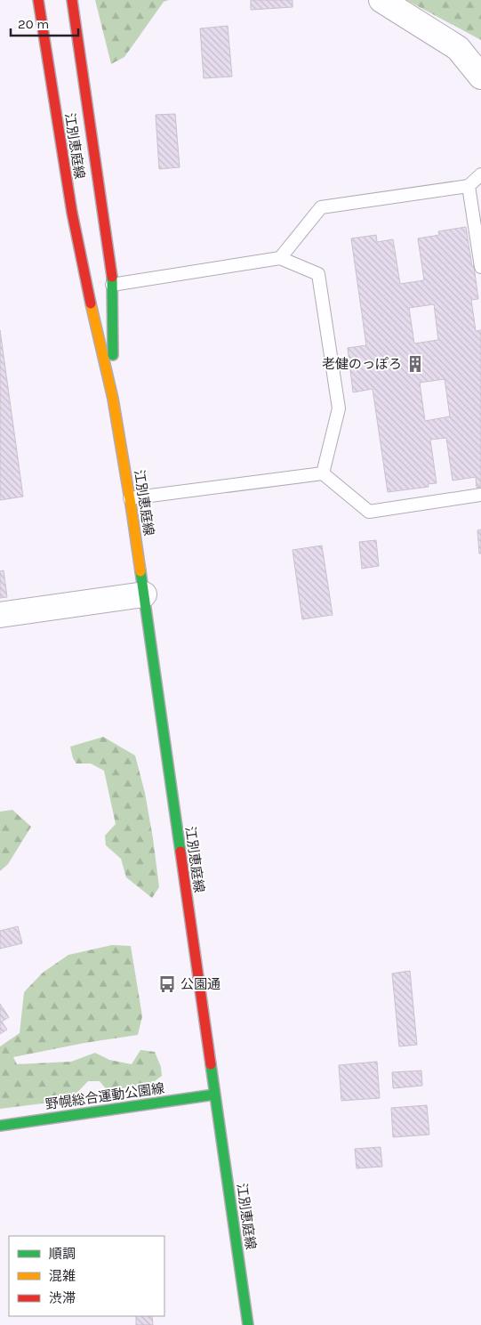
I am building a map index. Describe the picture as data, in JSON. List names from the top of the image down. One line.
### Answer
{"streets":{"main road":["江別恵庭線","野幌総合運動公園線"]},"crossings":[["江別恵庭線","野幌総合運動公園線"]],"places":{"building":["老健のっぽろ"],"bus stop":["公園通"]},"legend":["順調","混雑","渋滞"],"scale_bar":"20 m"}
